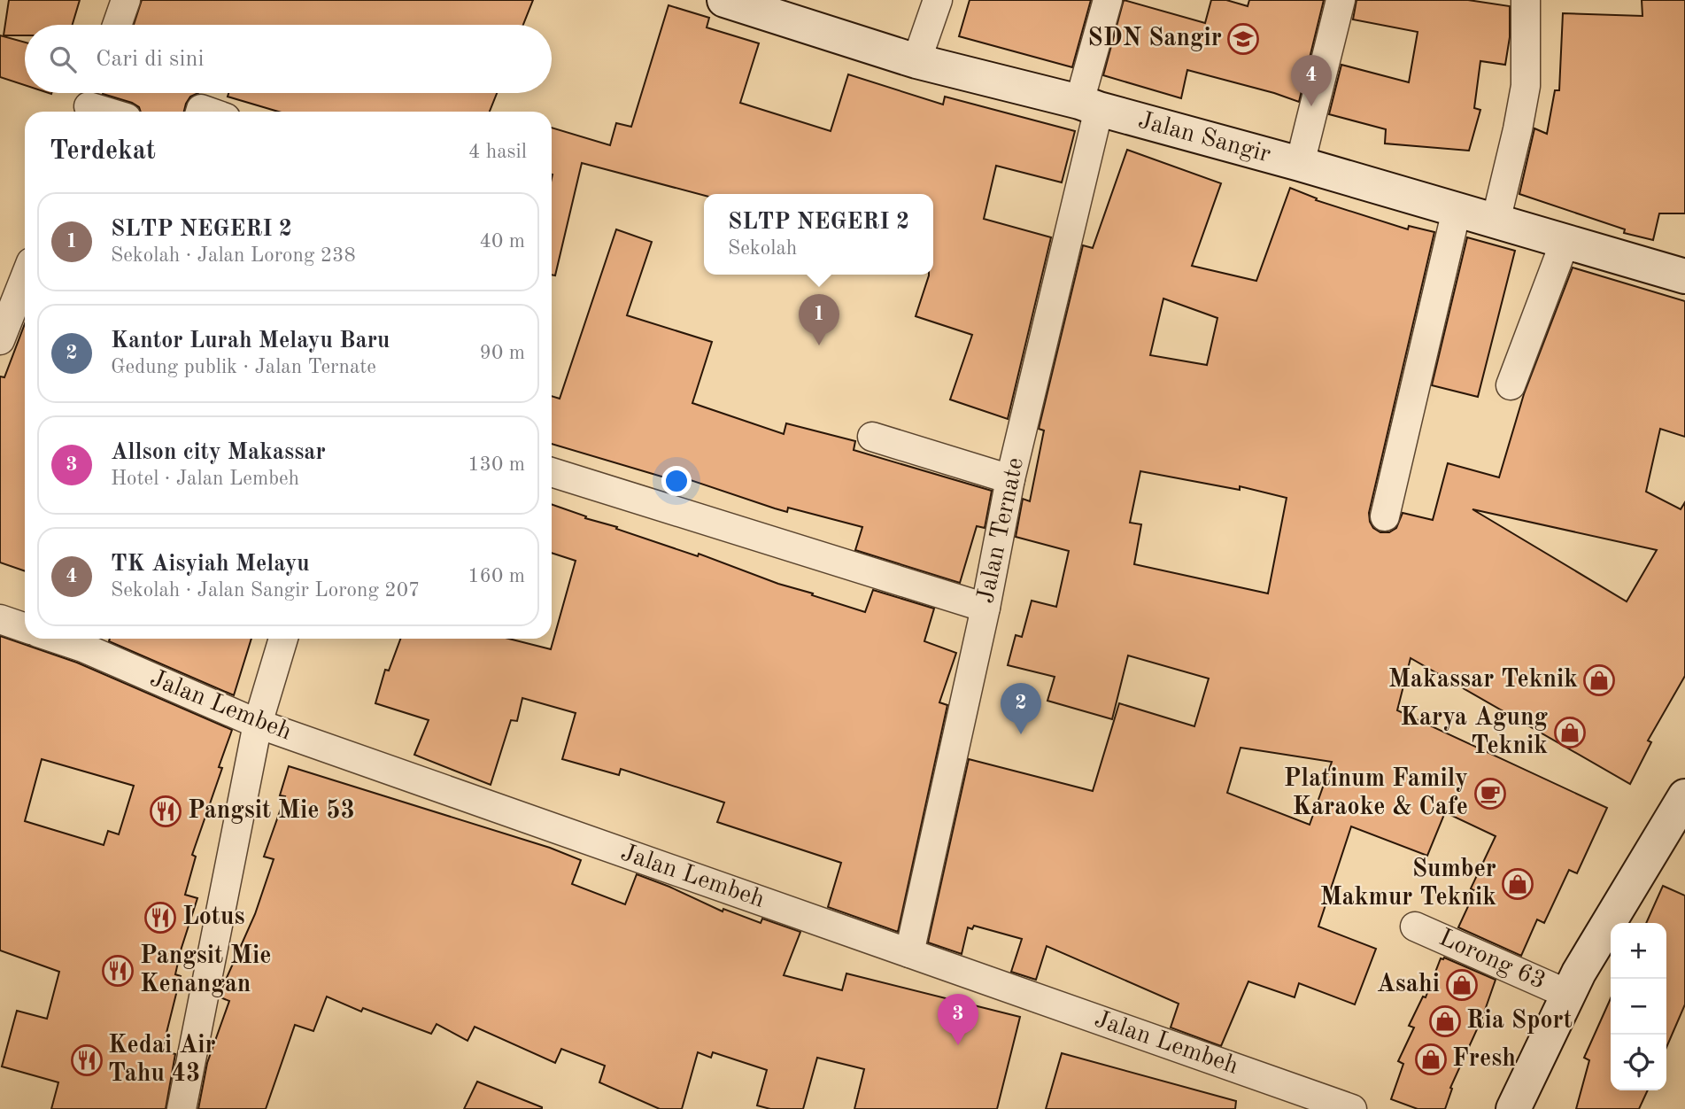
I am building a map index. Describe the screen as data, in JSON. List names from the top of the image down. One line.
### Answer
{"streets":{"street":["Jalan Sangir","Jalan Ternate","Jalan Lembeh","Lorong 63"]},"crossings":[["Jalan Sangir","Jalan Ternate"],["Jalan Ternate","Jalan Lembeh"]],"places":{"school or university":["SDN Sangir"],"shop":["Makassar Teknik","Karya Agung Teknik","Sumber Makmur Teknik","Asahi","Ria Sport","Fresh"],"cafe":["Platinum Family Karaoke & Cafe"],"restaurant":["Pangsit Mie 53","Lotus","Pangsit Mie Kenangan","Kedai Air Tahu 43"]},"page":{"search":"Cari di sini","pins":["4","1","2","3"],"heading":["Terdekat","4 hasil"],"list":[{"mark":"1","name":"SLTP NEGERI 2","note":"Sekolah · Jalan Lorong 238","value":"40 m"},{"mark":"2","name":"Kantor Lurah Melayu Baru","note":"Gedung publik · Jalan Ternate","value":"90 m"},{"mark":"3","name":"Allson city Makassar","note":"Hotel · Jalan Lembeh","value":"130 m"},{"mark":"4","name":"TK Aisyiah Melayu","note":"Sekolah · Jalan Sangir Lorong 207","value":"160 m"}],"popup":["SLTP NEGERI 2","Sekolah"],"map_buttons":["+","−"]}}
